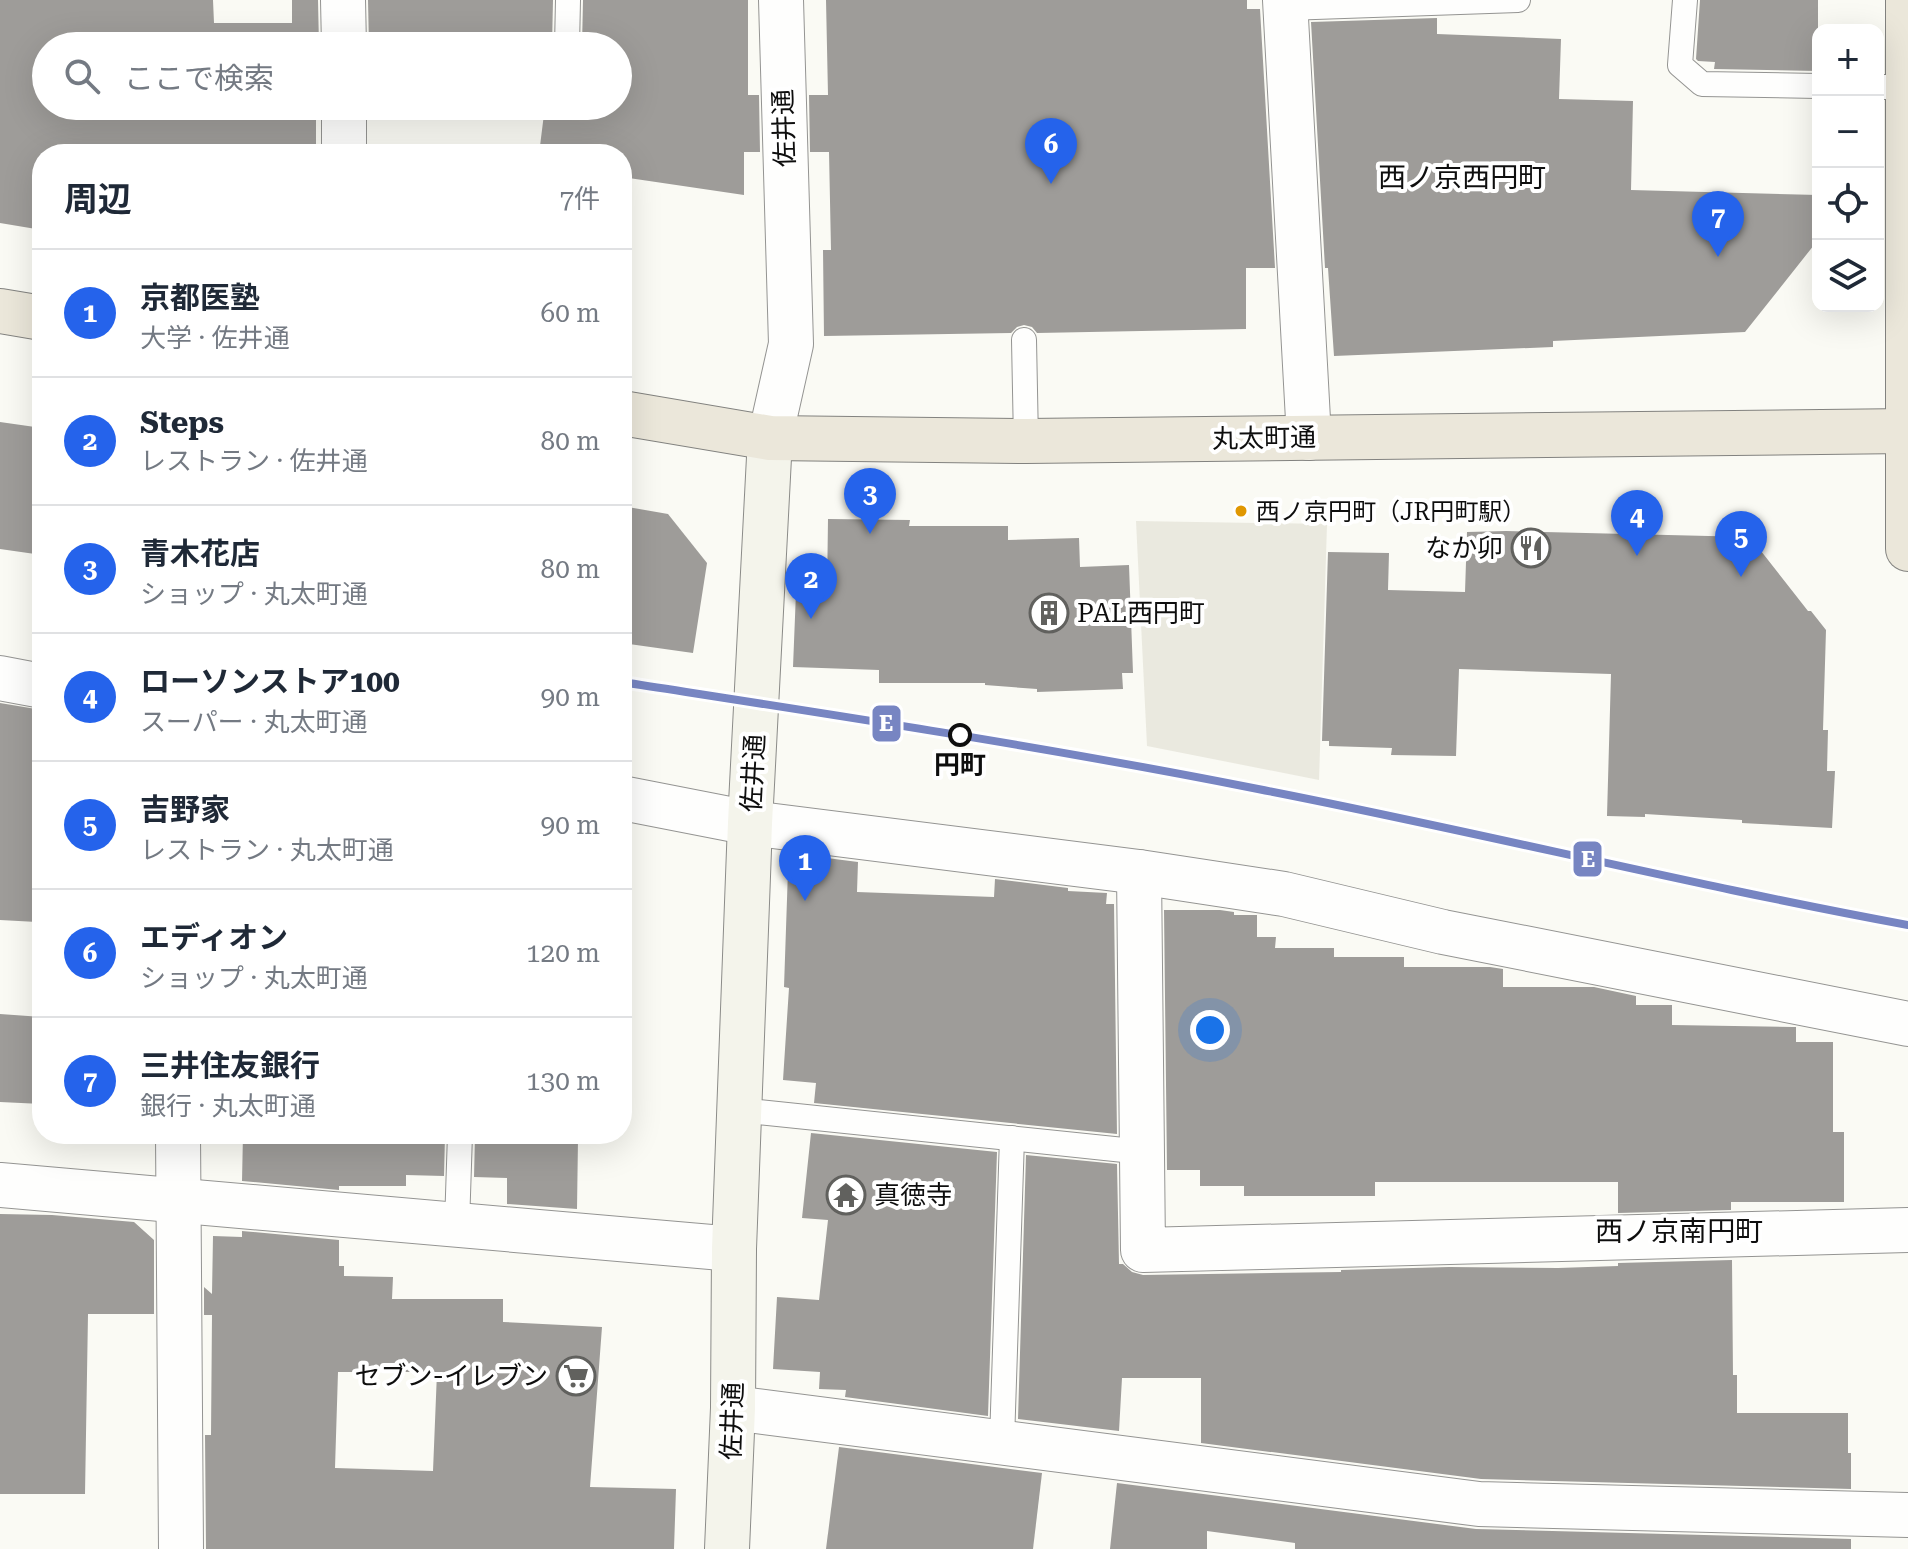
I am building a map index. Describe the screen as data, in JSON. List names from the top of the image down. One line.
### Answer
{"streets":{"main road":["丸太町通"],"street":["佐井通"]},"crossings":[["佐井通","丸太町通"]],"districts":["西ノ京西円町","西ノ京南円町"],"places":{"other":["西ノ京円町（JR円町駅）","円町"],"restaurant":["なか卯"],"building":["PAL西円町"],"temple":["真徳寺"],"supermarket":["セブン-イレブン"]},"lines":["transit line E"],"page":{"map_buttons":["+","−"],"search":"ここで検索","pins":["6","7","3","4","5","2","1"],"heading":["周辺","7件"],"list":[{"mark":"1","name":"京都医塾","note":"大学 · 佐井通","value":"60 m"},{"mark":"2","name":"Steps","note":"レストラン · 佐井通","value":"80 m"},{"mark":"3","name":"青木花店","note":"ショップ · 丸太町通","value":"80 m"},{"mark":"4","name":"ローソンストア100","note":"スーパー · 丸太町通","value":"90 m"},{"mark":"5","name":"吉野家","note":"レストラン · 丸太町通","value":"90 m"},{"mark":"6","name":"エディオン","note":"ショップ · 丸太町通","value":"120 m"},{"mark":"7","name":"三井住友銀行","note":"銀行 · 丸太町通","value":"130 m"}]}}
